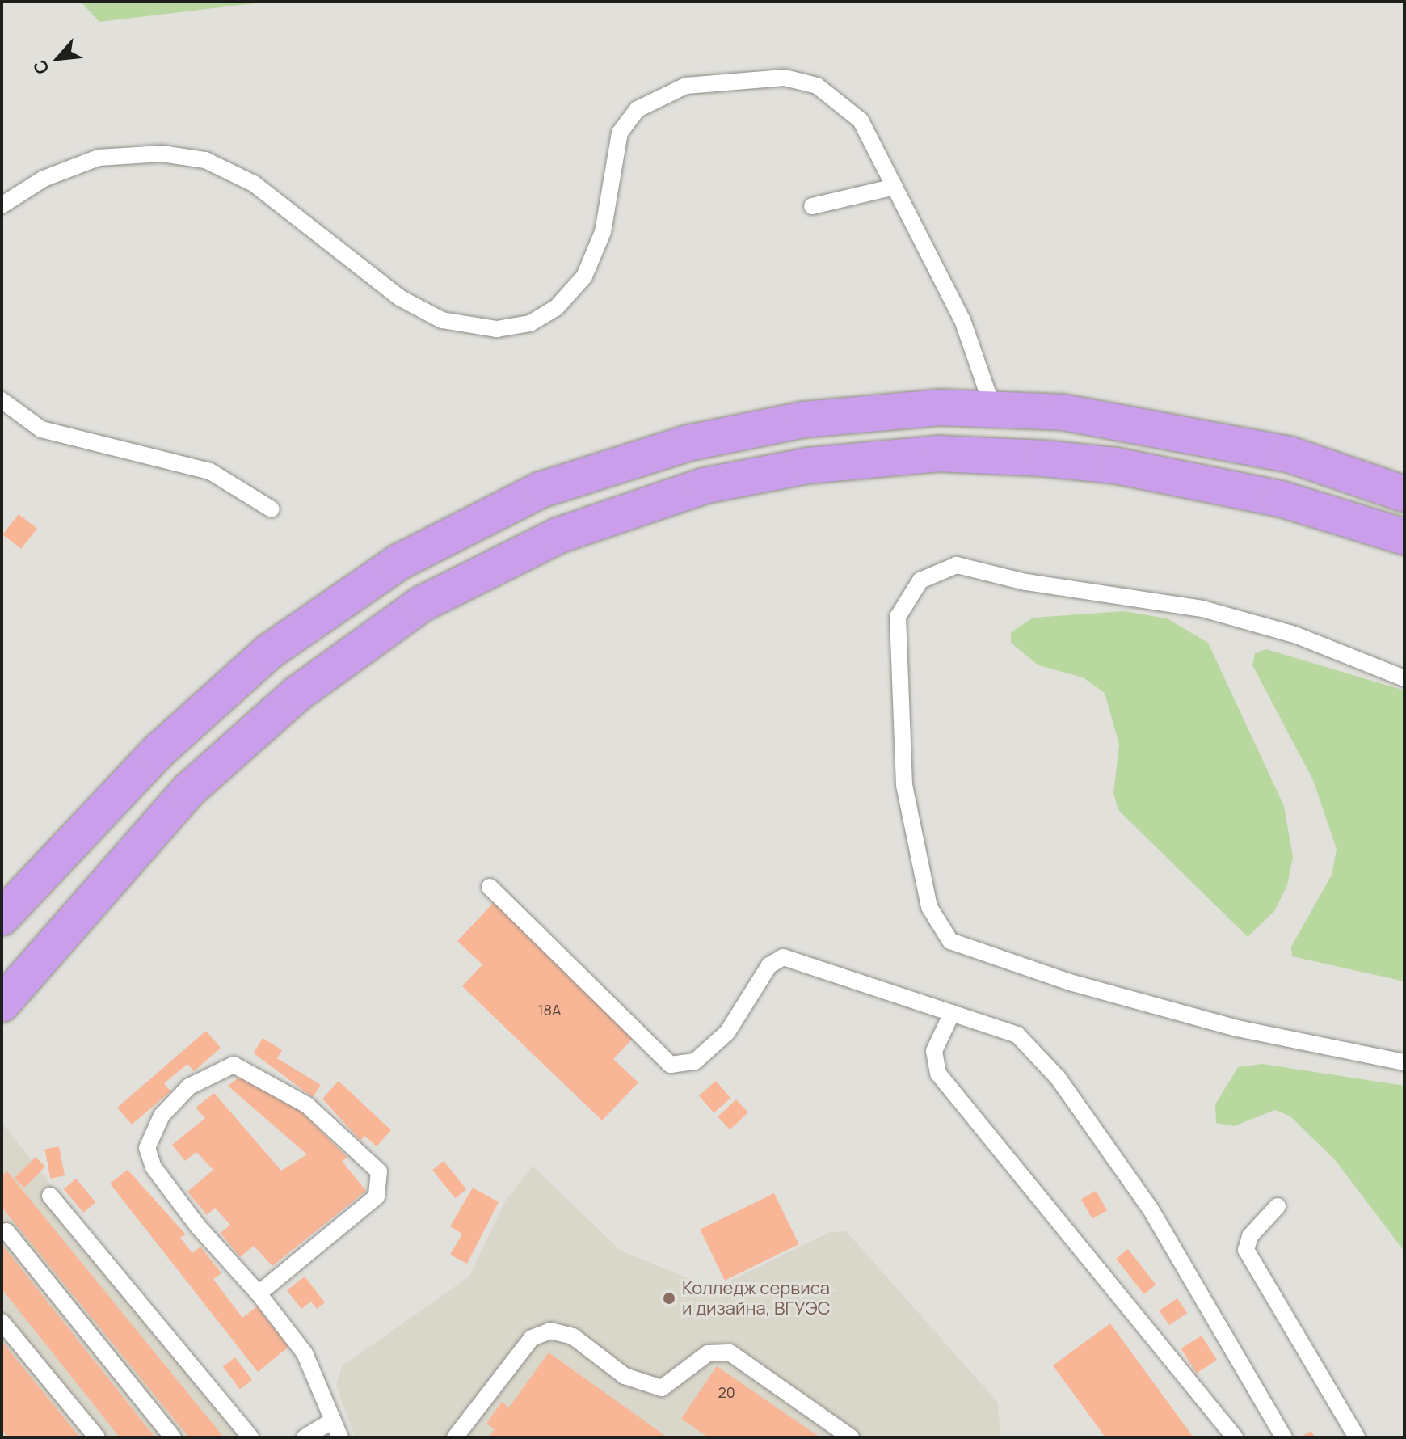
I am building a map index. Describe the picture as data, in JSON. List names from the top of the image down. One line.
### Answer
{"places":["Колледж сервиса и дизайна, ВГУЭС"],"house_numbers":["18А","20"],"north":"bottom left"}
